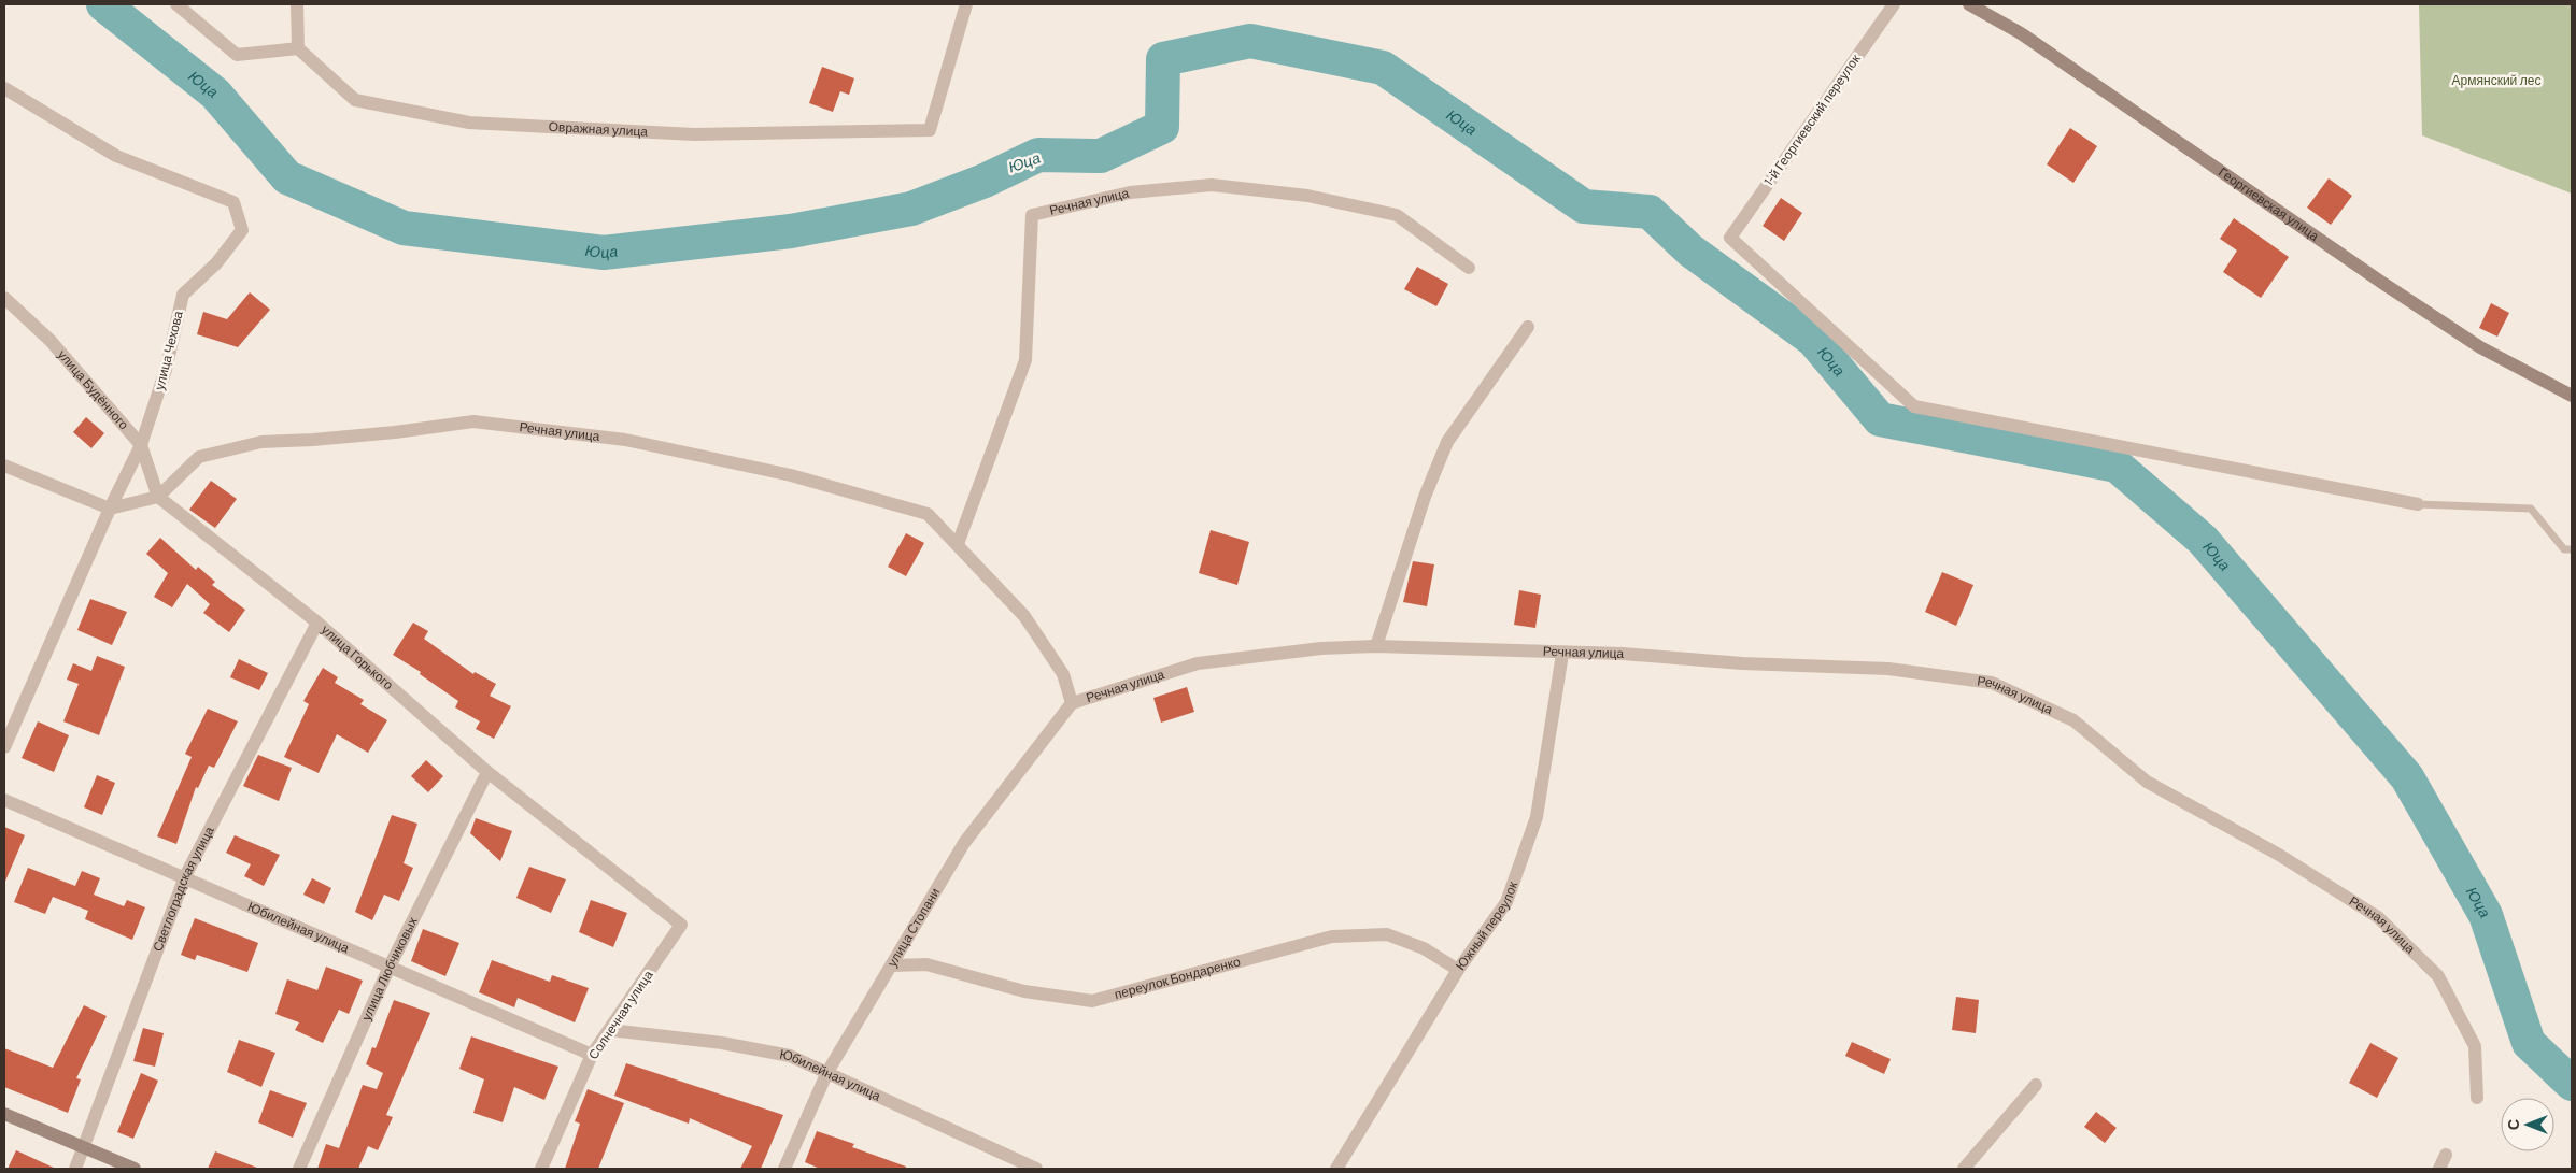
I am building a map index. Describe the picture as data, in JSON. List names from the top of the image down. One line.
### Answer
{"streets":{"main road":["Георгиевская улица"],"street":["1-й Георгиевский переулок","Овражная улица","Речная улица","улица Чехова","улица Будённого","улица Горького","Светлоградская улица","Южный переулок","Юбилейная улица","улица Стопани","улица Любчиковых","переулок Бондаренко","Солнечная улица"]},"crossings":[["Речная улица","улица Будённого"],["Речная улица","улица Горького"],["Речная улица","Южный переулок"],["Речная улица","улица Стопани"],["улица Чехова","улица Будённого"],["улица Будённого","улица Горького"],["улица Горького","Светлоградская улица"],["улица Горького","улица Любчиковых"],["улица Горького","Солнечная улица"],["Светлоградская улица","Юбилейная улица"],["Южный переулок","переулок Бондаренко"],["Юбилейная улица","улица Стопани"],["Юбилейная улица","улица Любчиковых"],["Юбилейная улица","Солнечная улица"],["улица Стопани","переулок Бондаренко"]],"water":["Юца"],"parks":["Армянский лес"],"north":"left"}
